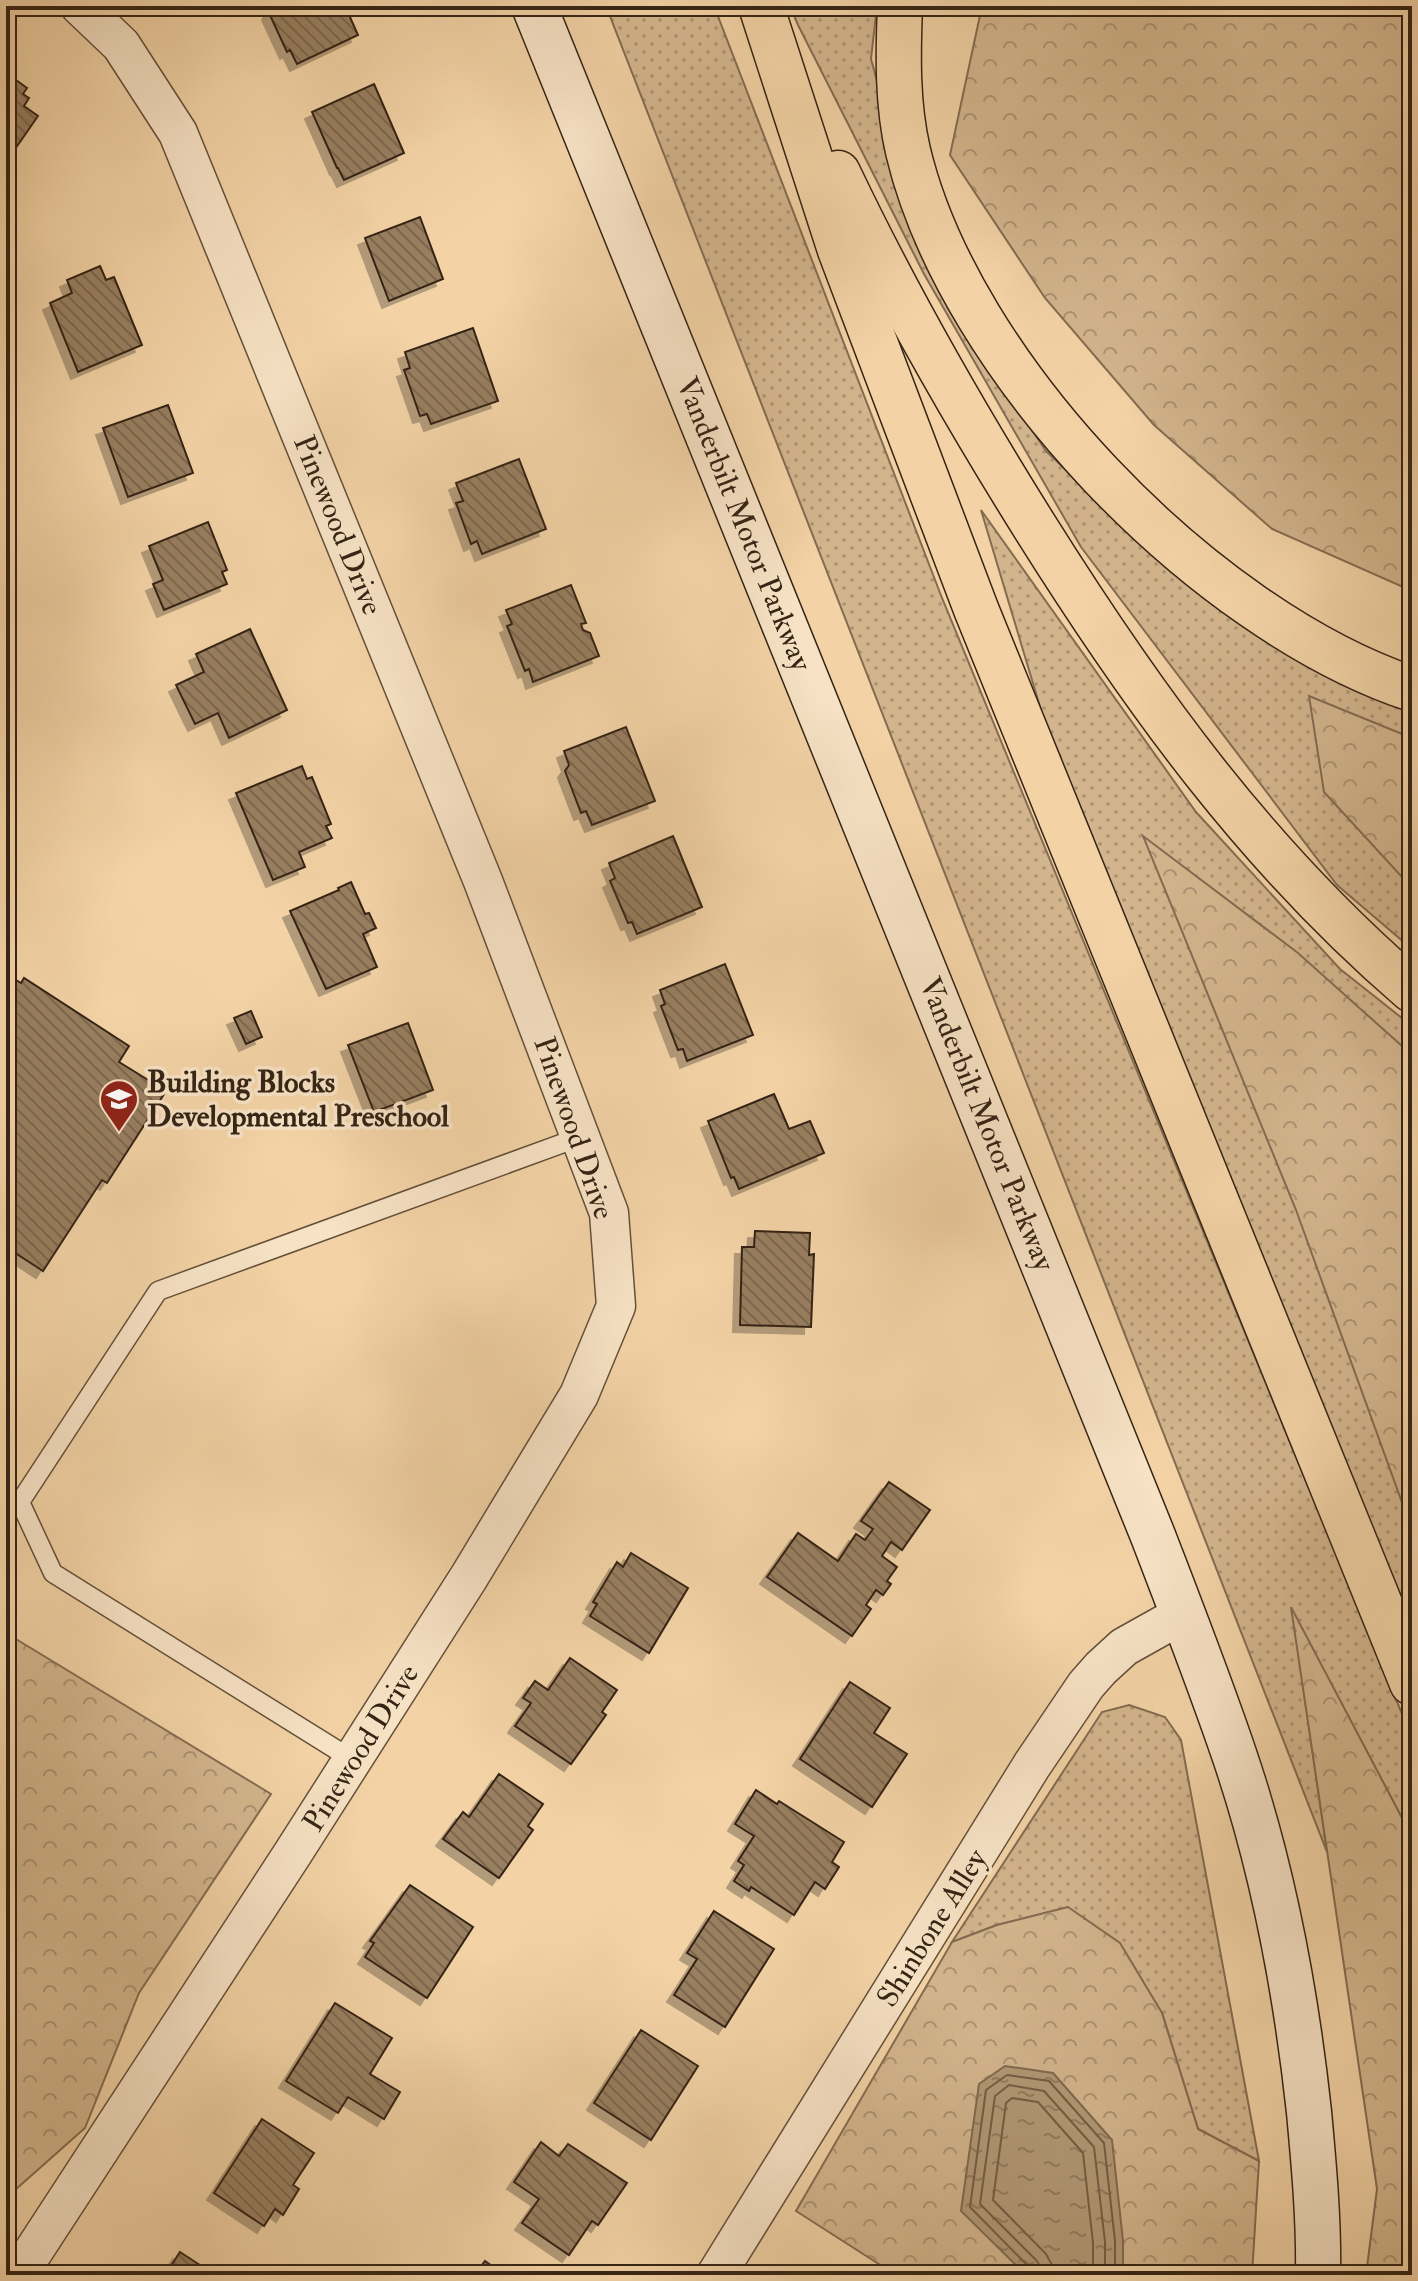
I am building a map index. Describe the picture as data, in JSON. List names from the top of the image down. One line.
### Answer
{"streets":{"main road":["Vanderbilt Motor Parkway"],"street":["Pinewood Drive","Shinbone Alley"]},"crossings":[["Vanderbilt Motor Parkway","Shinbone Alley"]],"places":{"school or university":["Building Blocks Developmental Preschool"]}}
